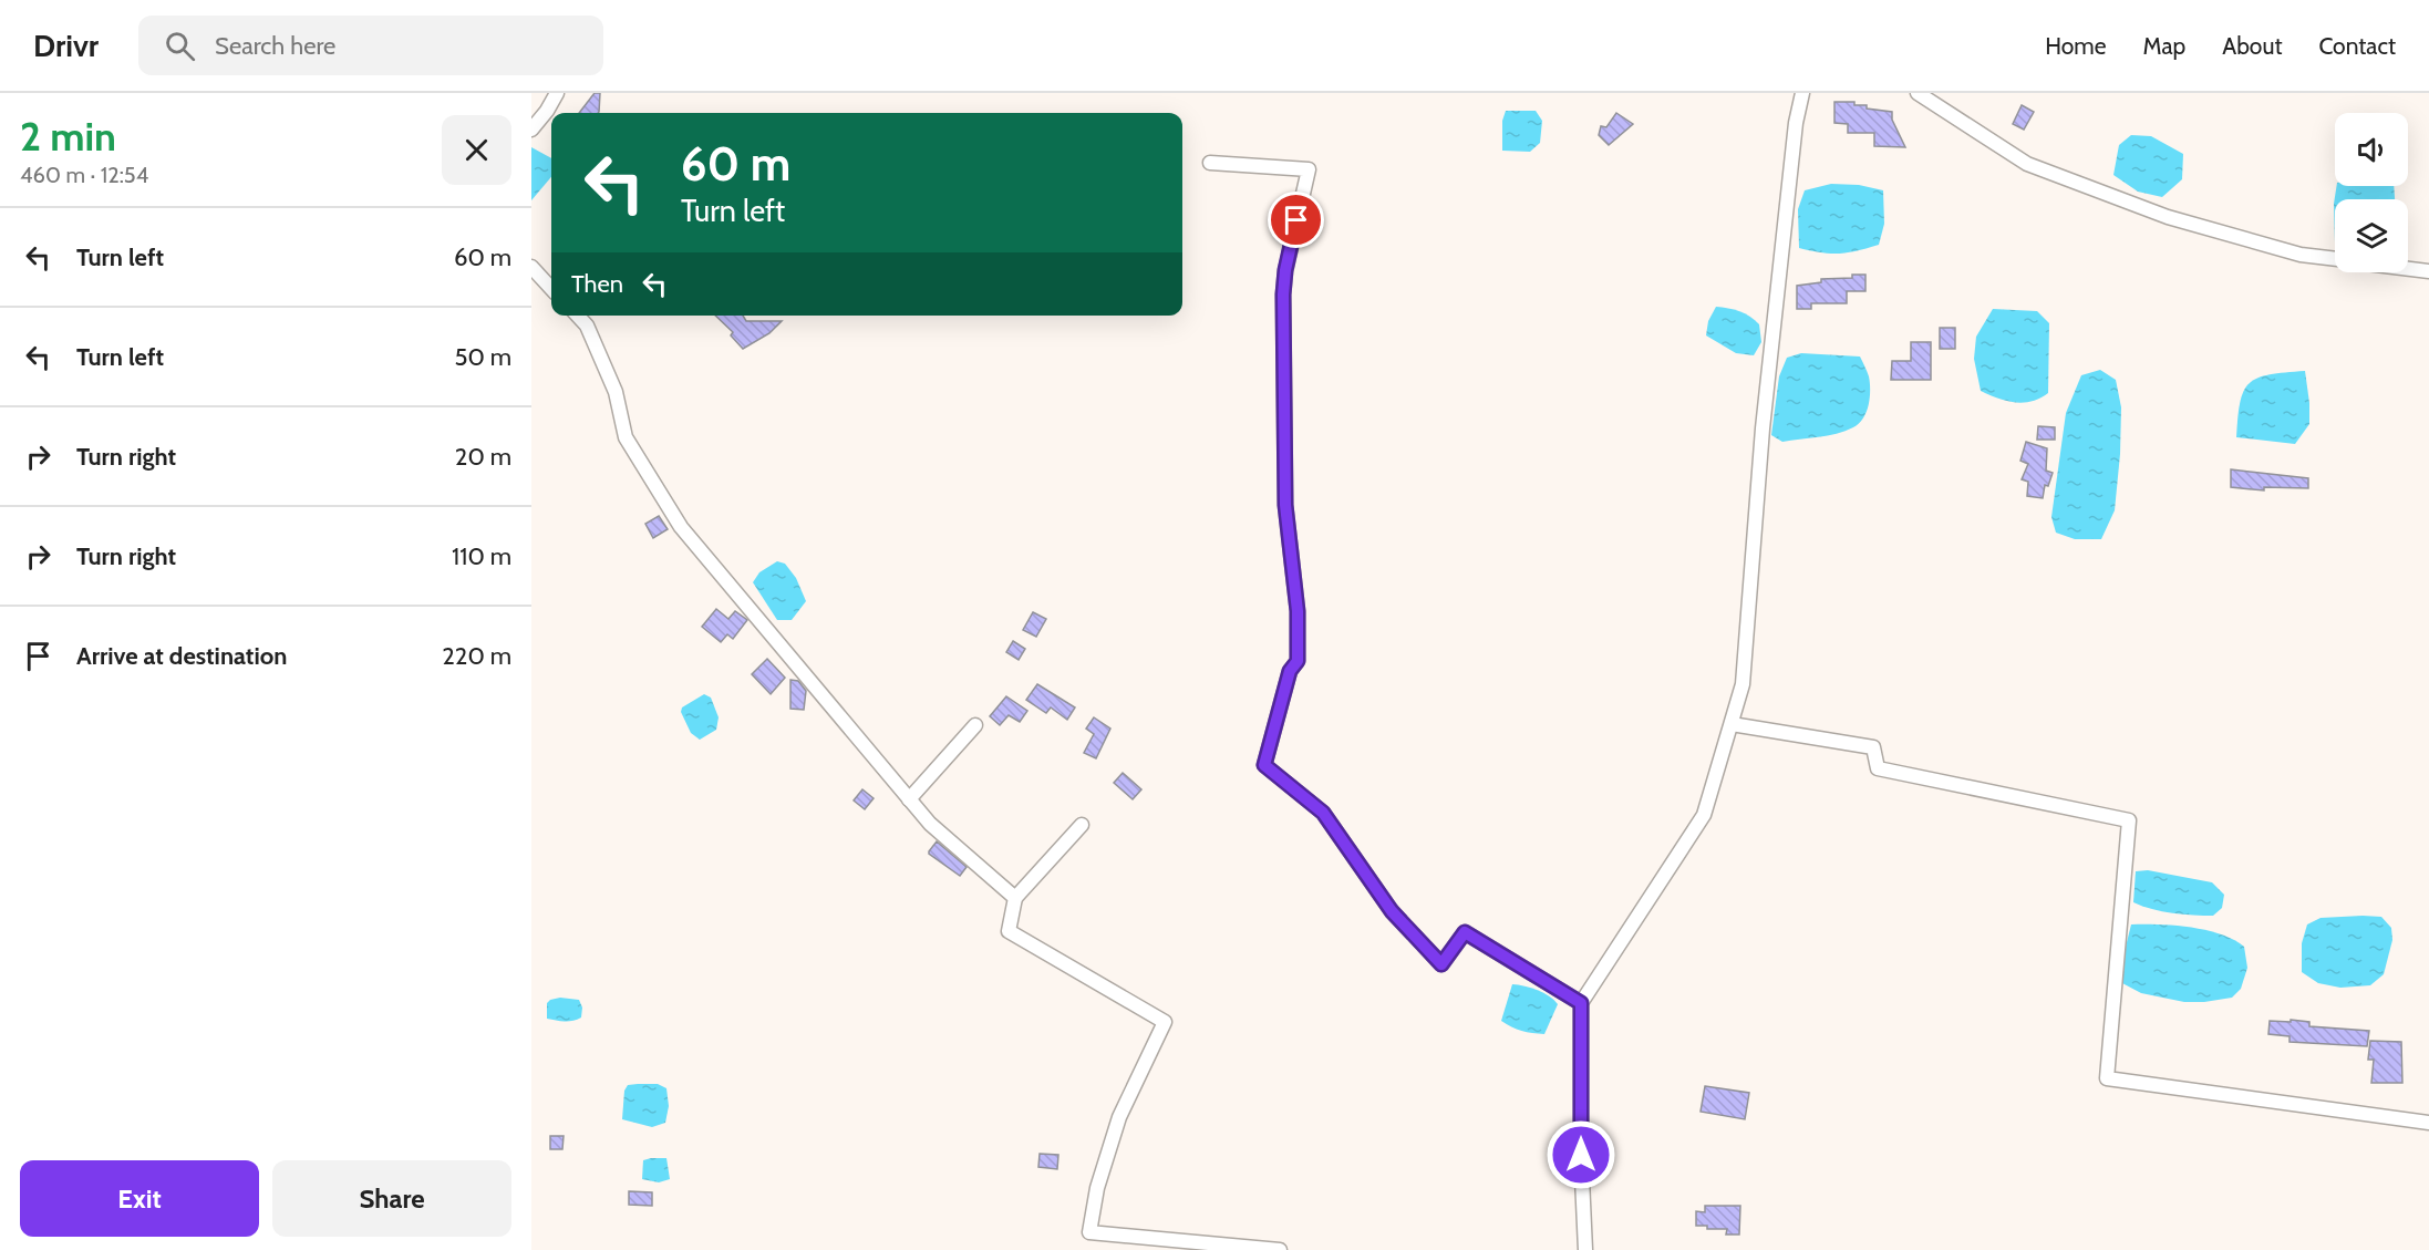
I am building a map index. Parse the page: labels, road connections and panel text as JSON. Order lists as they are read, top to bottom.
{
  "page": {
    "header": "Drivr",
    "search": "Search here",
    "nav": [
      "Home",
      "Map",
      "About",
      "Contact"
    ],
    "heading": ["2 min", "460 m · 12:54"],
    "turn": ["60 m", "Turn left"],
    "list": [
      {
        "name": "Turn left",
        "value": "60 m"
      },
      {
        "name": "Turn left",
        "value": "50 m"
      },
      {
        "name": "Turn right",
        "value": "20 m"
      },
      {
        "name": "Turn right",
        "value": "110 m"
      },
      {
        "name": "Arrive at destination",
        "value": "220 m"
      }
    ],
    "then": "Then",
    "buttons": ["Exit", "Share"]
  }
}
